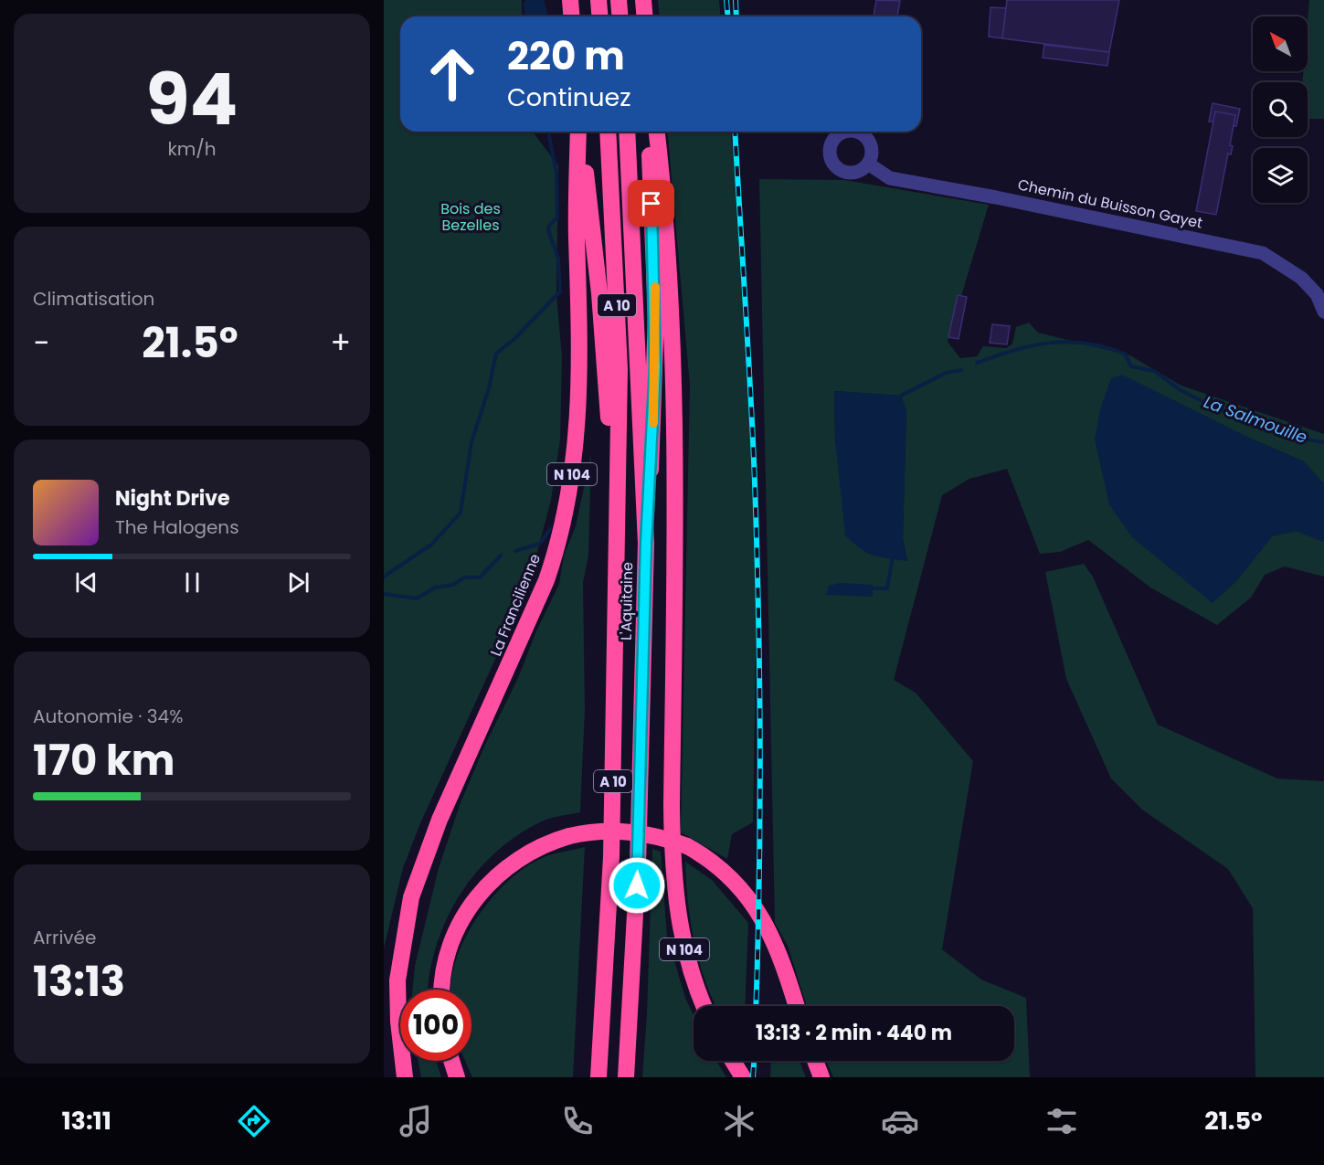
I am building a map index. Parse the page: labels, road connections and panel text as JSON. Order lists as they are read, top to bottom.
{
  "streets": {
    "highway": [
      "A 10",
      "N 104",
      "L'Aquitaine",
      "La Francilienne"
    ],
    "street": ["Chemin du Buisson Gayet"]
  },
  "water": ["La Salmouille"],
  "parks": ["Bois des Bezelles"],
  "north": "top left",
  "page": {
    "tile": [
      ["94", "km/h"],
      "Climatisation",
      ["Autonomie · 34%", "170 km"],
      ["Arrivée", "13:13"]
    ],
    "turn": ["220 m", "Continuez"],
    "heat": ["−", "21.5°", "+"],
    "song": ["Night Drive", "The Halogens"],
    "limit": "100",
    "trip": "13:13 · 2 min · 440 m",
    "tabs": ["13:11", "21.5°"]
  }
}
